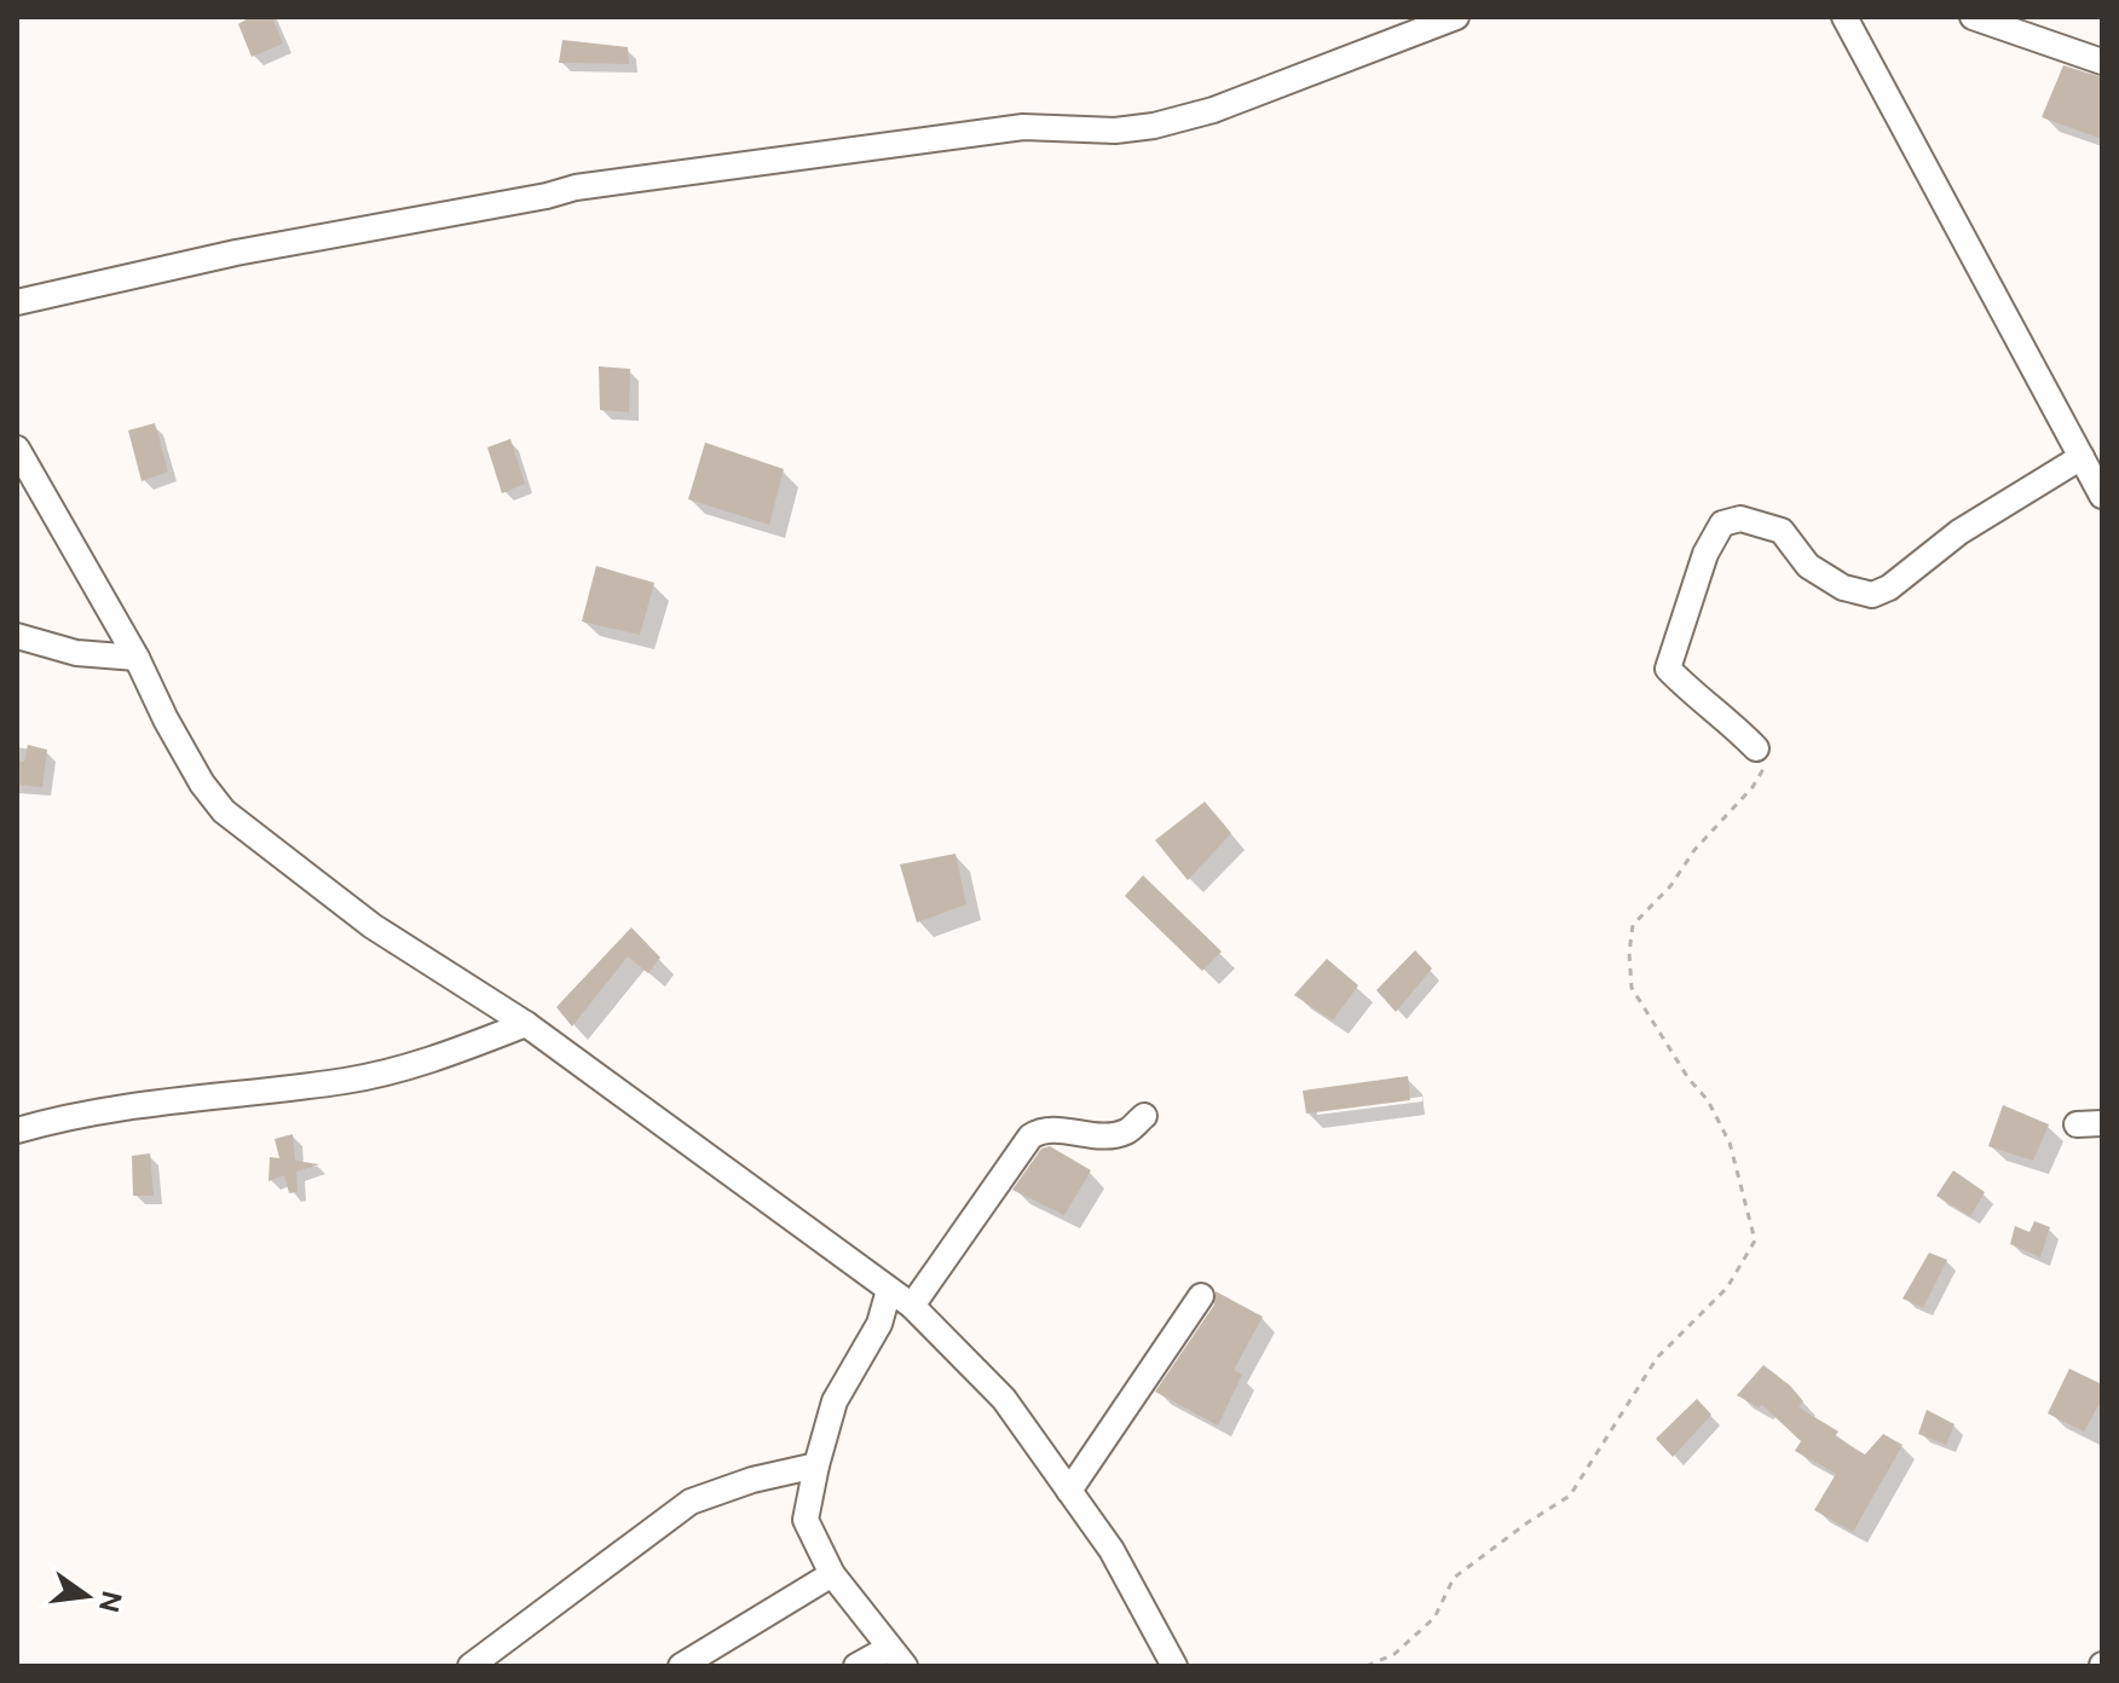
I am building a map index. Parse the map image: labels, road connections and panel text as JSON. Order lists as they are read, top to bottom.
{
  "north": "right"
}
